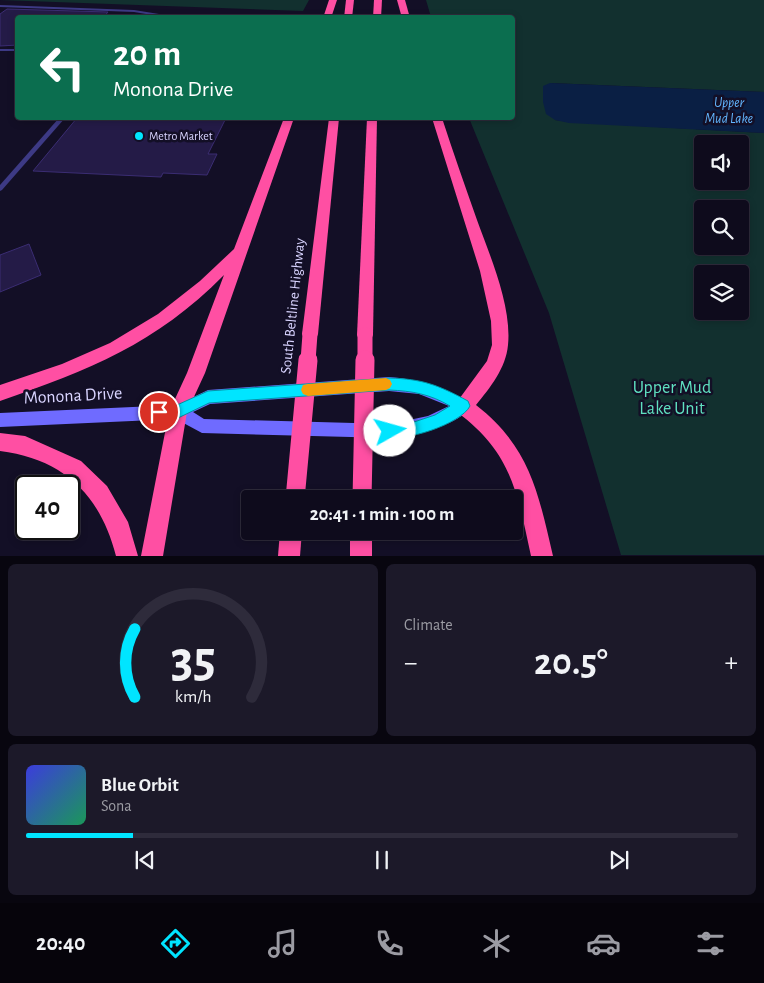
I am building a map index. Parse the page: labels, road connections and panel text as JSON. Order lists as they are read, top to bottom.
{
  "streets": {
    "highway": ["South Beltline Highway"],
    "street": ["Monona Drive"]
  },
  "water": ["Upper Mud Lake"],
  "parks": ["Upper Mud Lake Unit"],
  "places": ["Metro Market"],
  "page": {
    "turn": ["20 m", "Monona Drive"],
    "limit": "40",
    "trip": "20:41 · 1 min · 100 m",
    "tile": "Climate",
    "heat": ["−", "20.5°", "+"],
    "song": ["Blue Orbit", "Sona"],
    "tabs": "20:40",
    "gauge": ["35", "km/h"]
  }
}
